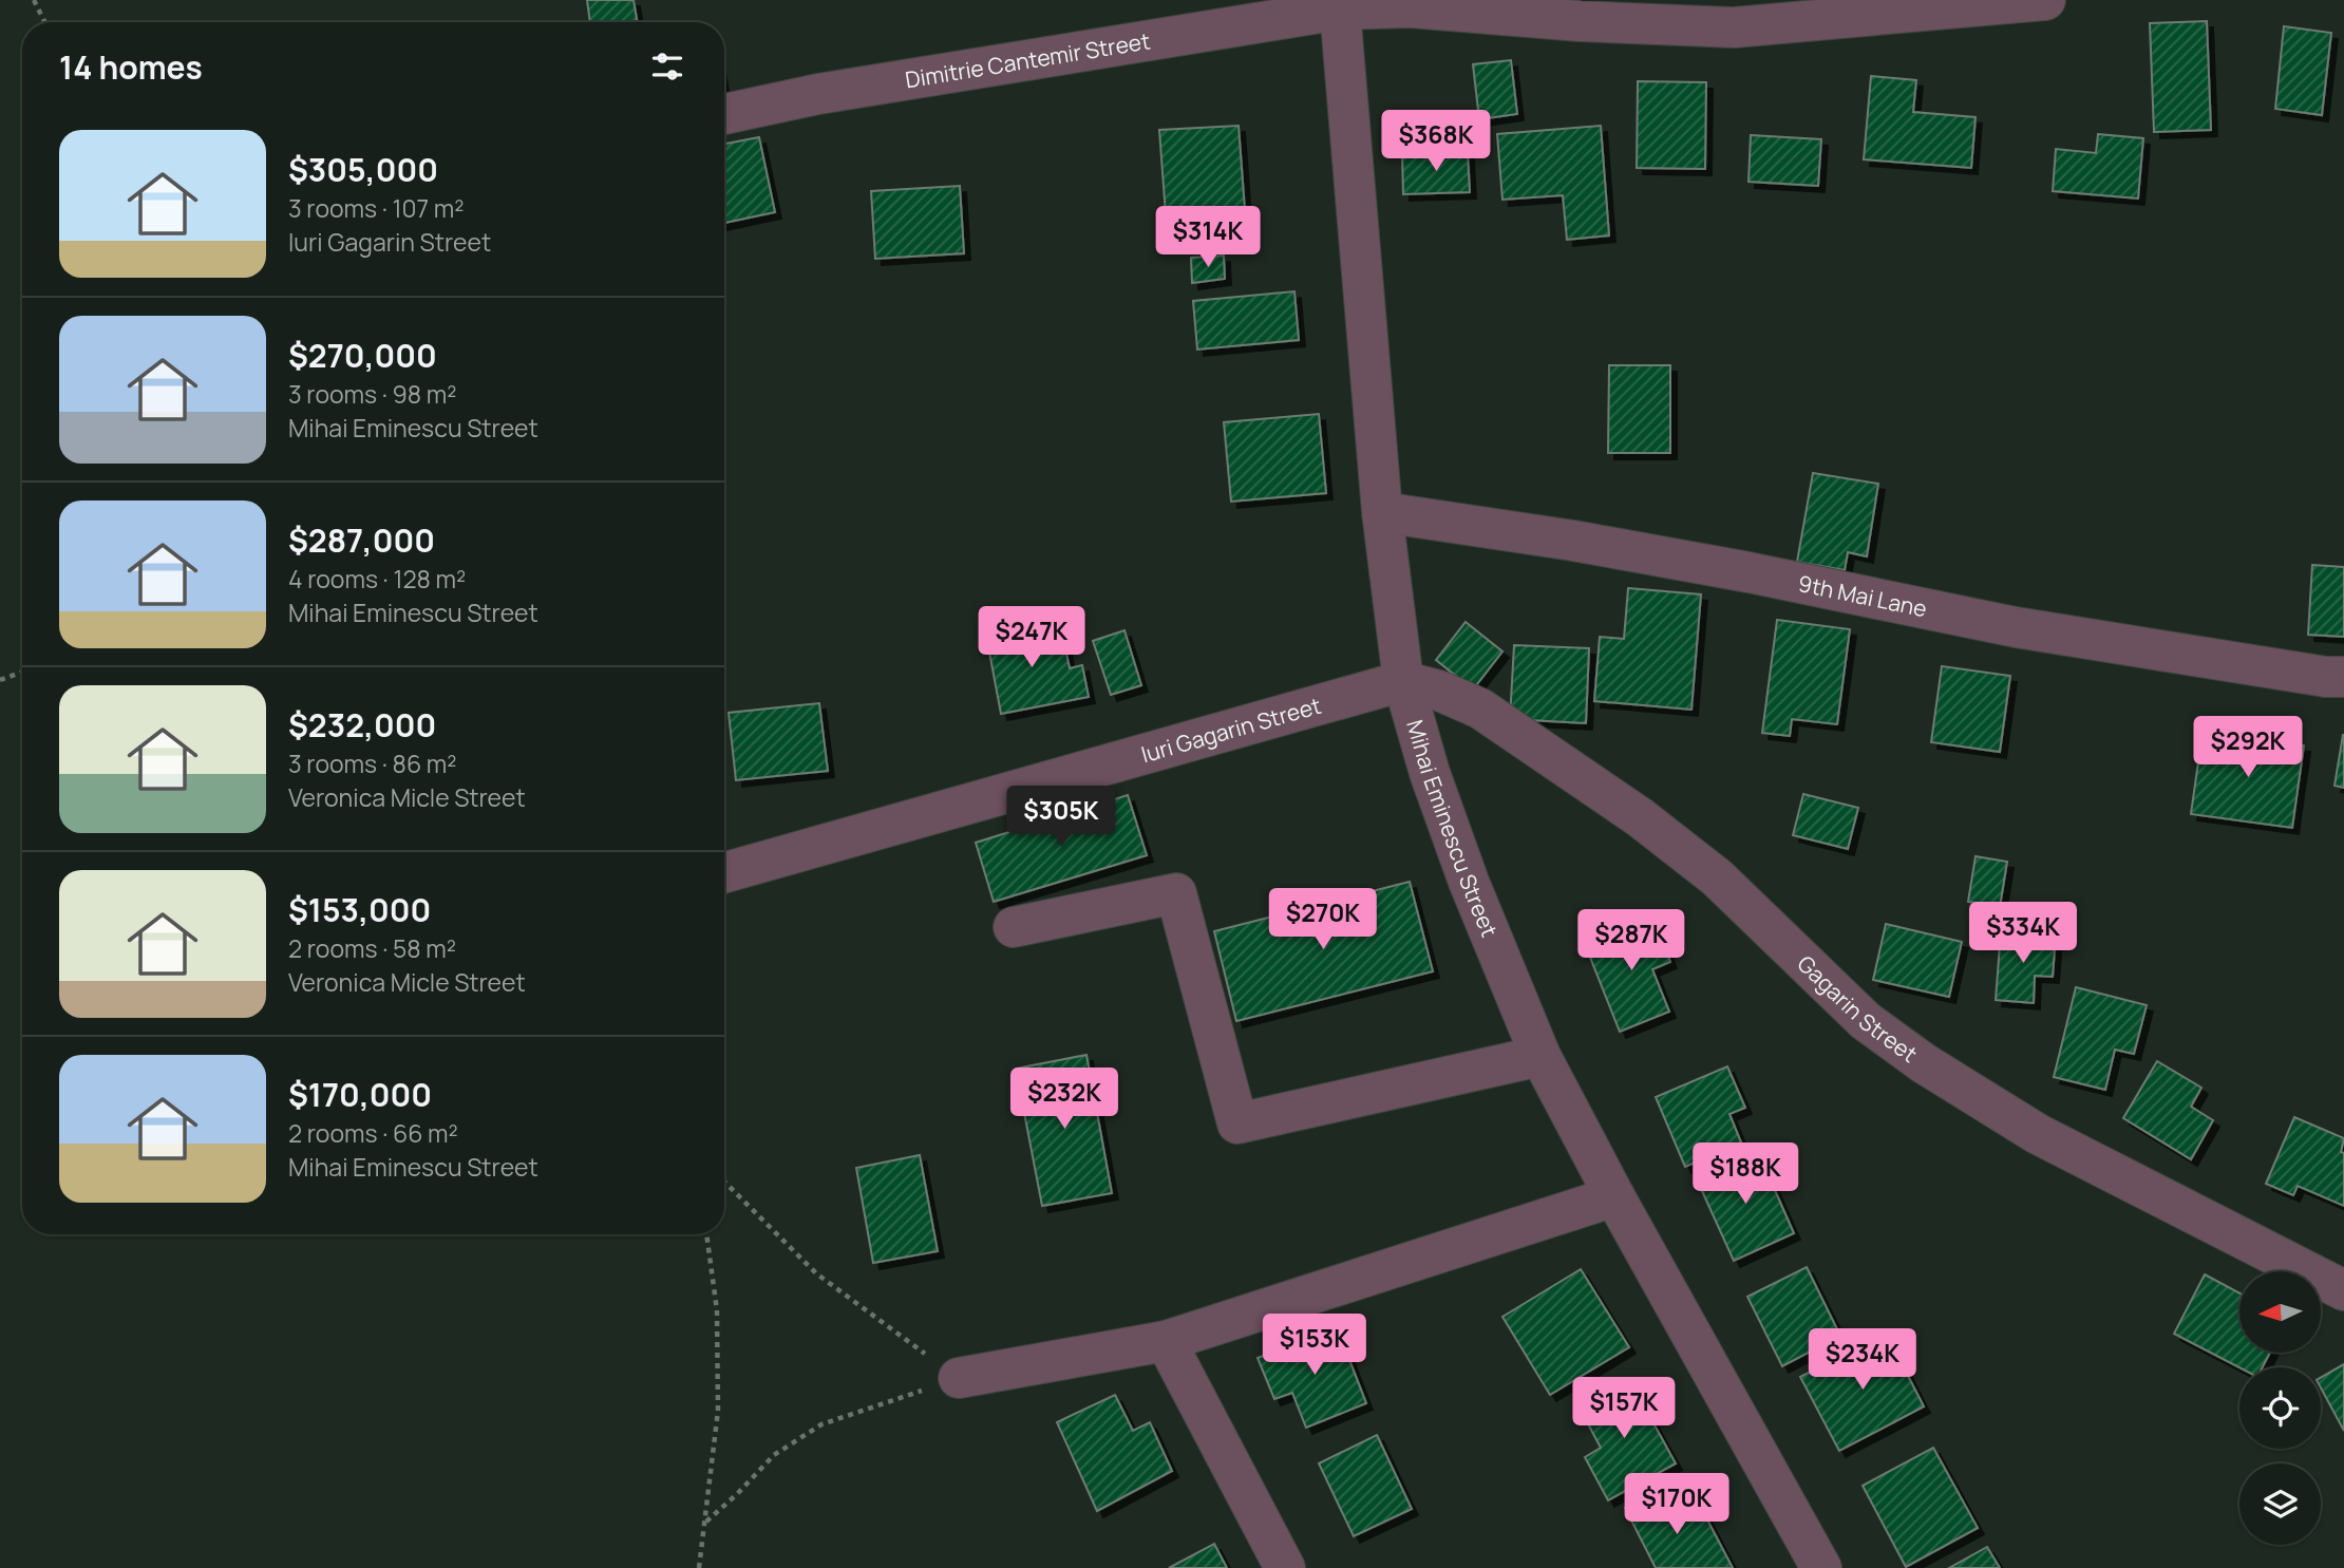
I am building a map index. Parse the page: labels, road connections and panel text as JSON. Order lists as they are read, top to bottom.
{
  "streets": {
    "street": [
      "Dimitrie Cantemir Street",
      "9th Mai Lane",
      "Iuri Gagarin Street",
      "Mihai Eminescu Street",
      "Gagarin Street"
    ]
  },
  "crossings": [
    ["Dimitrie Cantemir Street", "Mihai Eminescu Street"],
    ["9th Mai Lane", "Mihai Eminescu Street"],
    ["Iuri Gagarin Street", "Mihai Eminescu Street"],
    ["Iuri Gagarin Street", "Gagarin Street"],
    ["Mihai Eminescu Street", "Gagarin Street"]
  ],
  "north": "left",
  "page": {
    "heading": "14 homes",
    "price": [
      "$368K",
      "$314K",
      "$247K",
      "$292K",
      "$305K",
      "$270K",
      "$334K",
      "$287K",
      "$232K",
      "$188K",
      "$153K",
      "$234K",
      "$157K",
      "$170K"
    ],
    "list": [
      {
        "name": "$305,000",
        "note": "3 rooms · 107 m² · Iuri Gagarin Street"
      },
      {
        "name": "$270,000",
        "note": "3 rooms · 98 m² · Mihai Eminescu Street"
      },
      {
        "name": "$287,000",
        "note": "4 rooms · 128 m² · Mihai Eminescu Street"
      },
      {
        "name": "$232,000",
        "note": "3 rooms · 86 m² · Veronica Micle Street"
      },
      {
        "name": "$153,000",
        "note": "2 rooms · 58 m² · Veronica Micle Street"
      },
      {
        "name": "$170,000",
        "note": "2 rooms · 66 m² · Mihai Eminescu Street"
      }
    ]
  }
}
